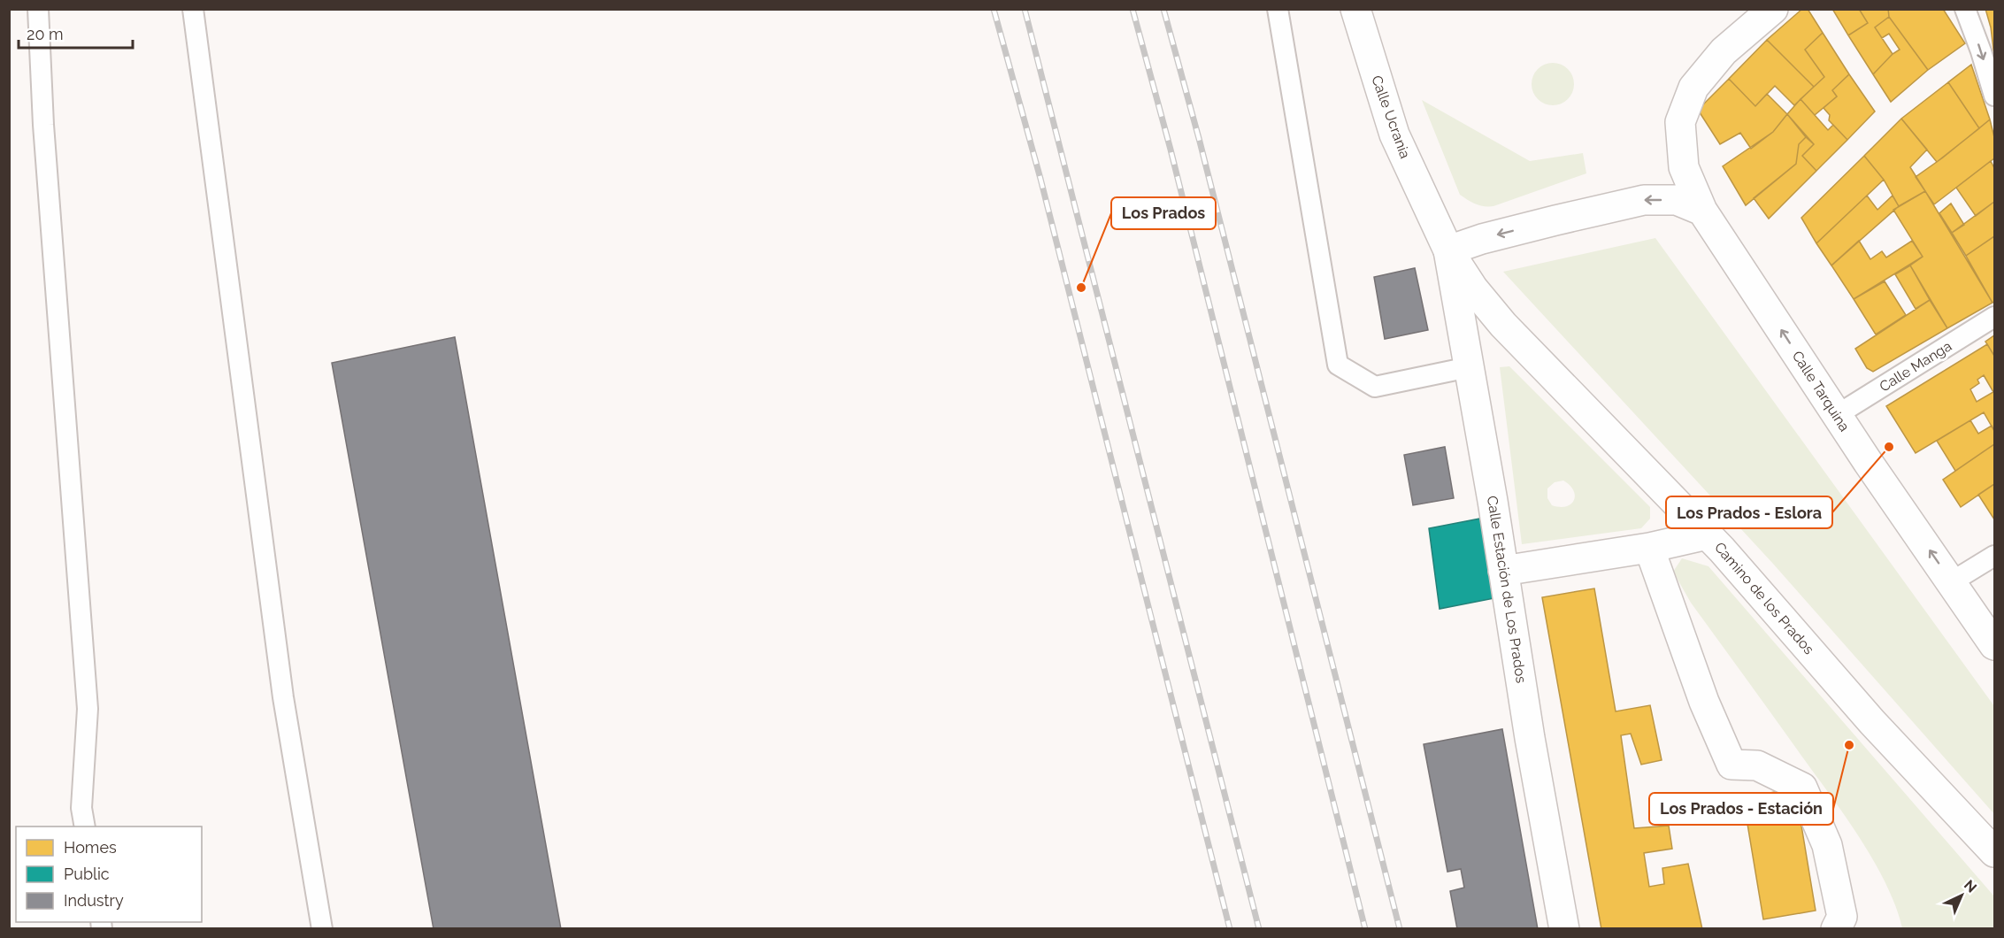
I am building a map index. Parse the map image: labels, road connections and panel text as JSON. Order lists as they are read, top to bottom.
{
  "streets": {
    "street": [
      "Calle Ucrania",
      "Calle Tarquina",
      "Calle Estación de Los Prados",
      "Camino de los Prados"
    ],
    "lane": ["Calle Manga"]
  },
  "crossings": [
    ["Calle Ucrania", "Calle Estación de Los Prados"],
    ["Calle Ucrania", "Camino de los Prados"],
    ["Calle Manga", "Calle Tarquina"],
    ["Calle Estación de Los Prados", "Camino de los Prados"]
  ],
  "one_way": ["Calle Tarquina"],
  "places": ["Los Prados", "Los Prados - Eslora", "Los Prados - Estación"],
  "legend": ["Homes", "Public", "Industry"],
  "scale_bar": "20 m",
  "north": "top right"
}
